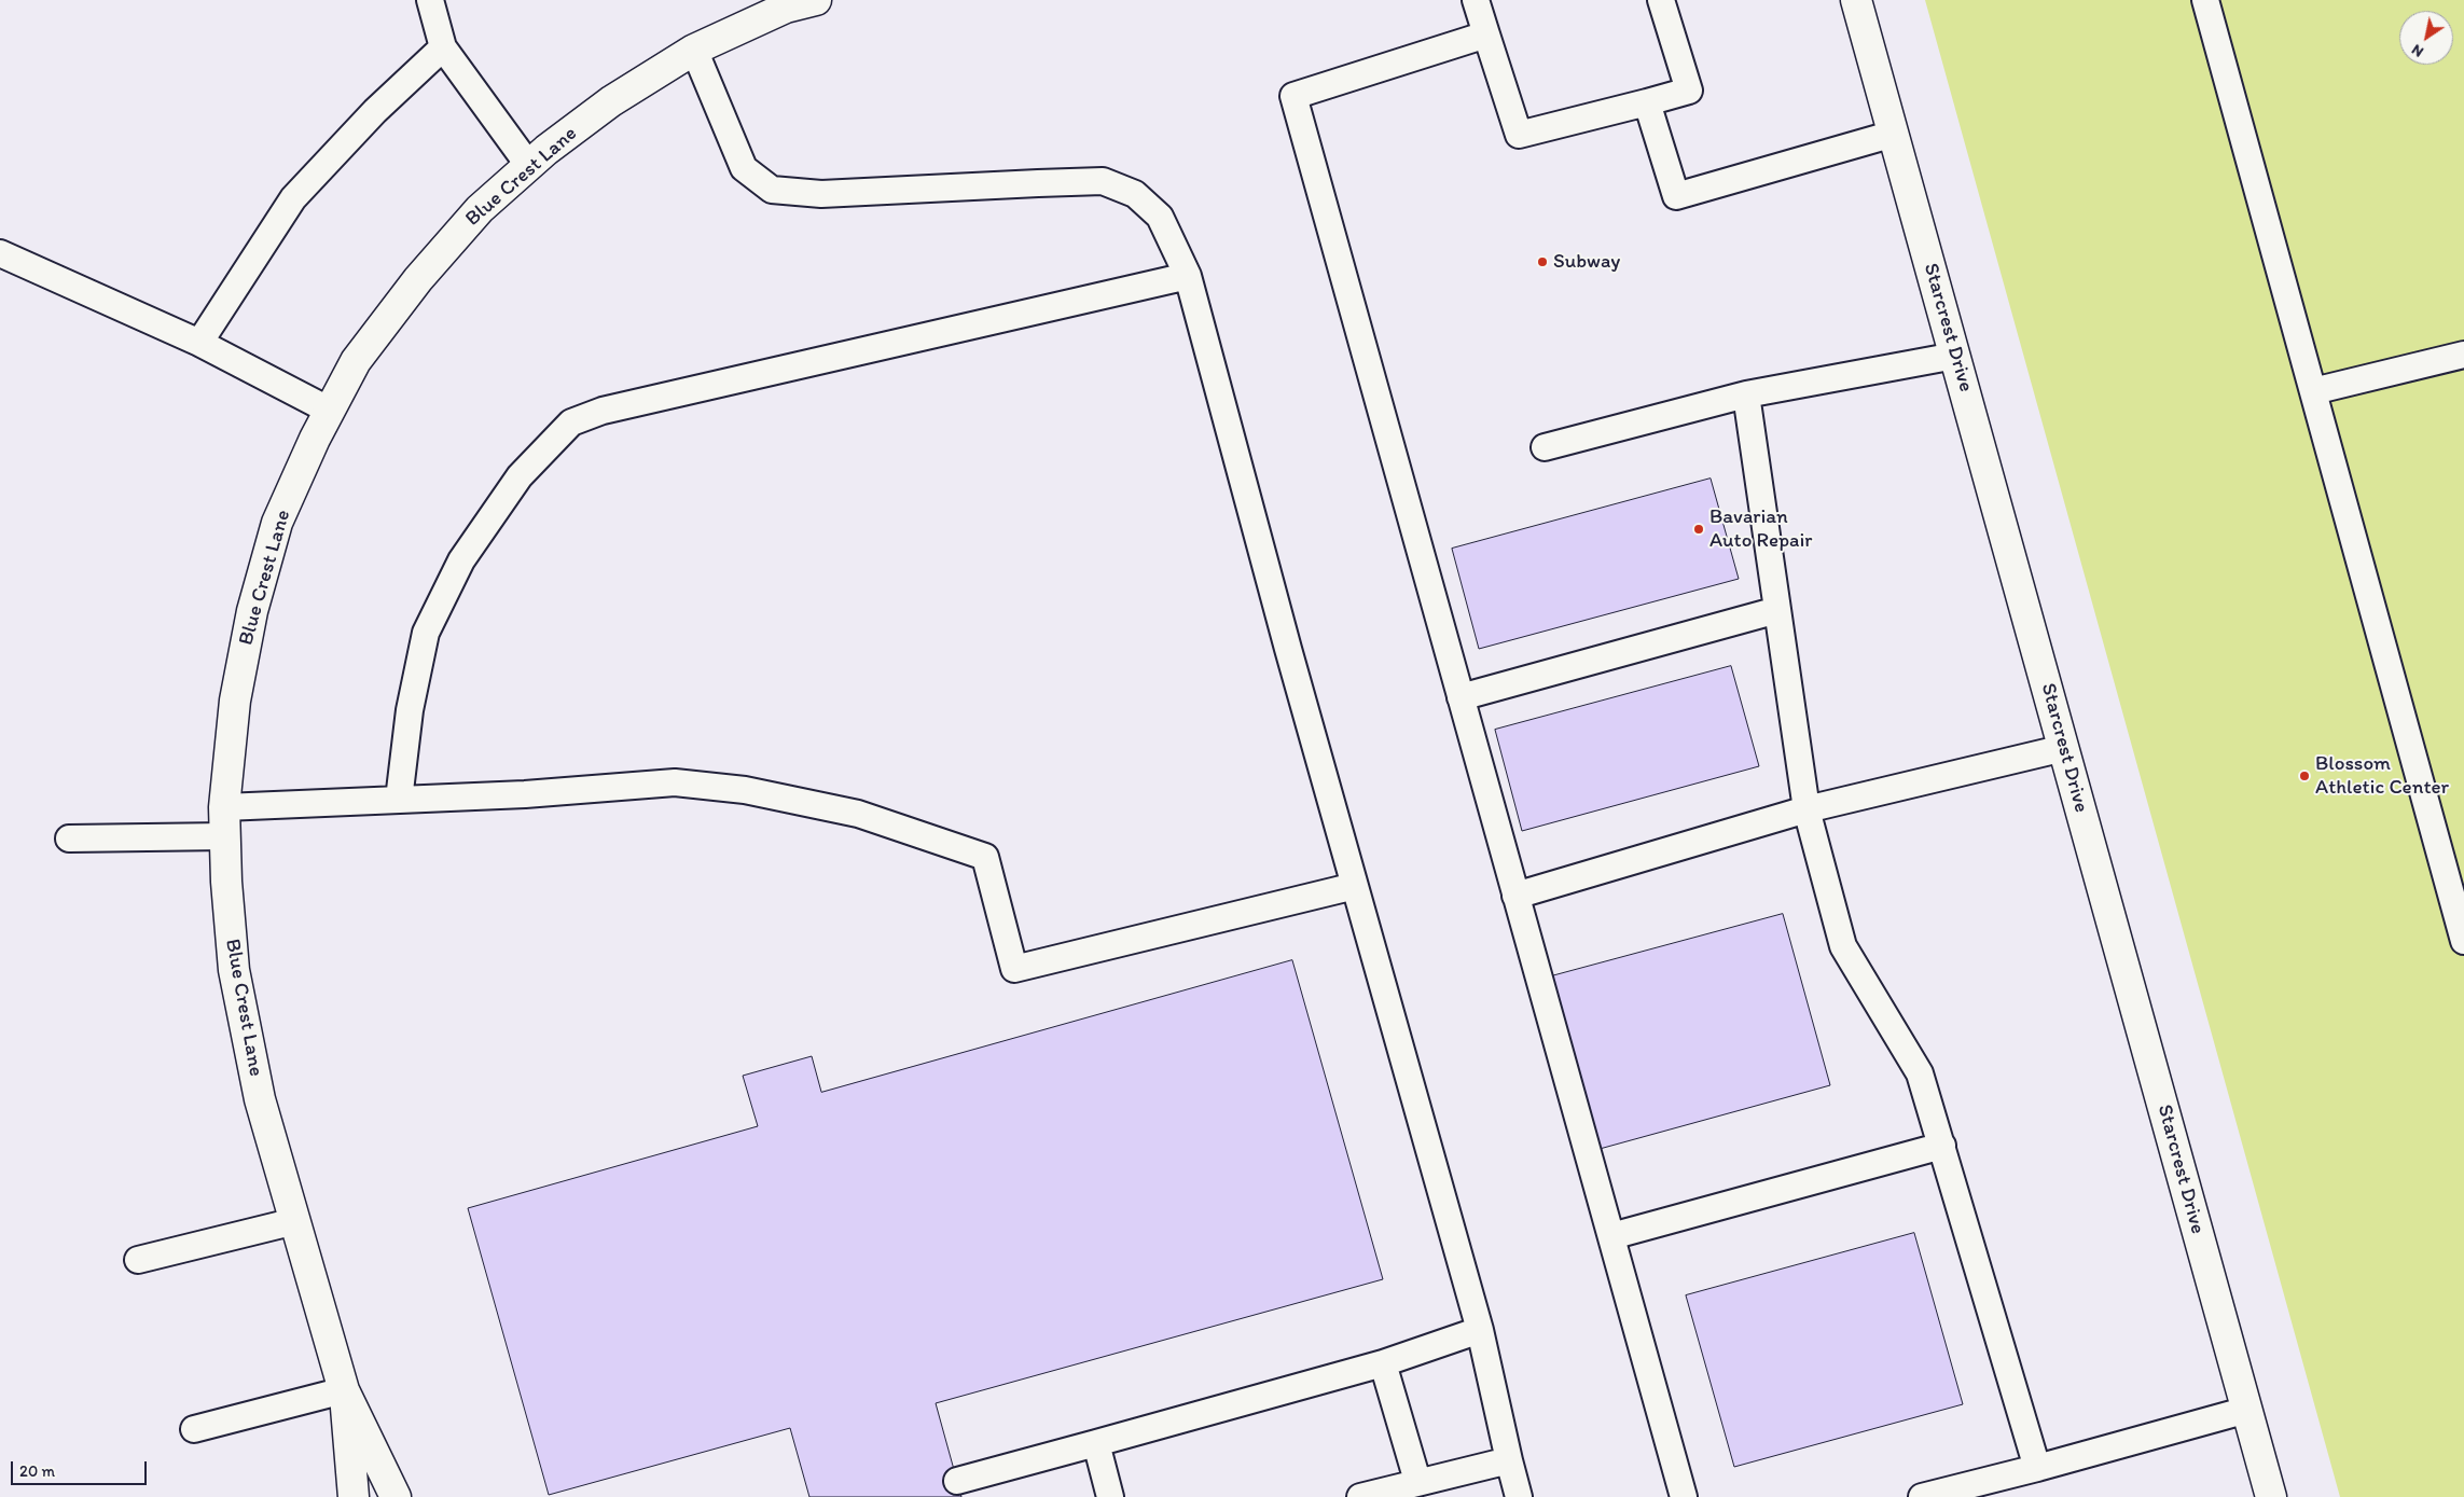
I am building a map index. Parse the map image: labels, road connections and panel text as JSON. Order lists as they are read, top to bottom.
{
  "streets": {
    "street": ["Blue Crest Lane", "Starcrest Drive"]
  },
  "places": ["Subway", "Bavarian Auto Repair", "Blossom Athletic Center"],
  "scale_bar": "20 m",
  "north": "bottom left"
}
